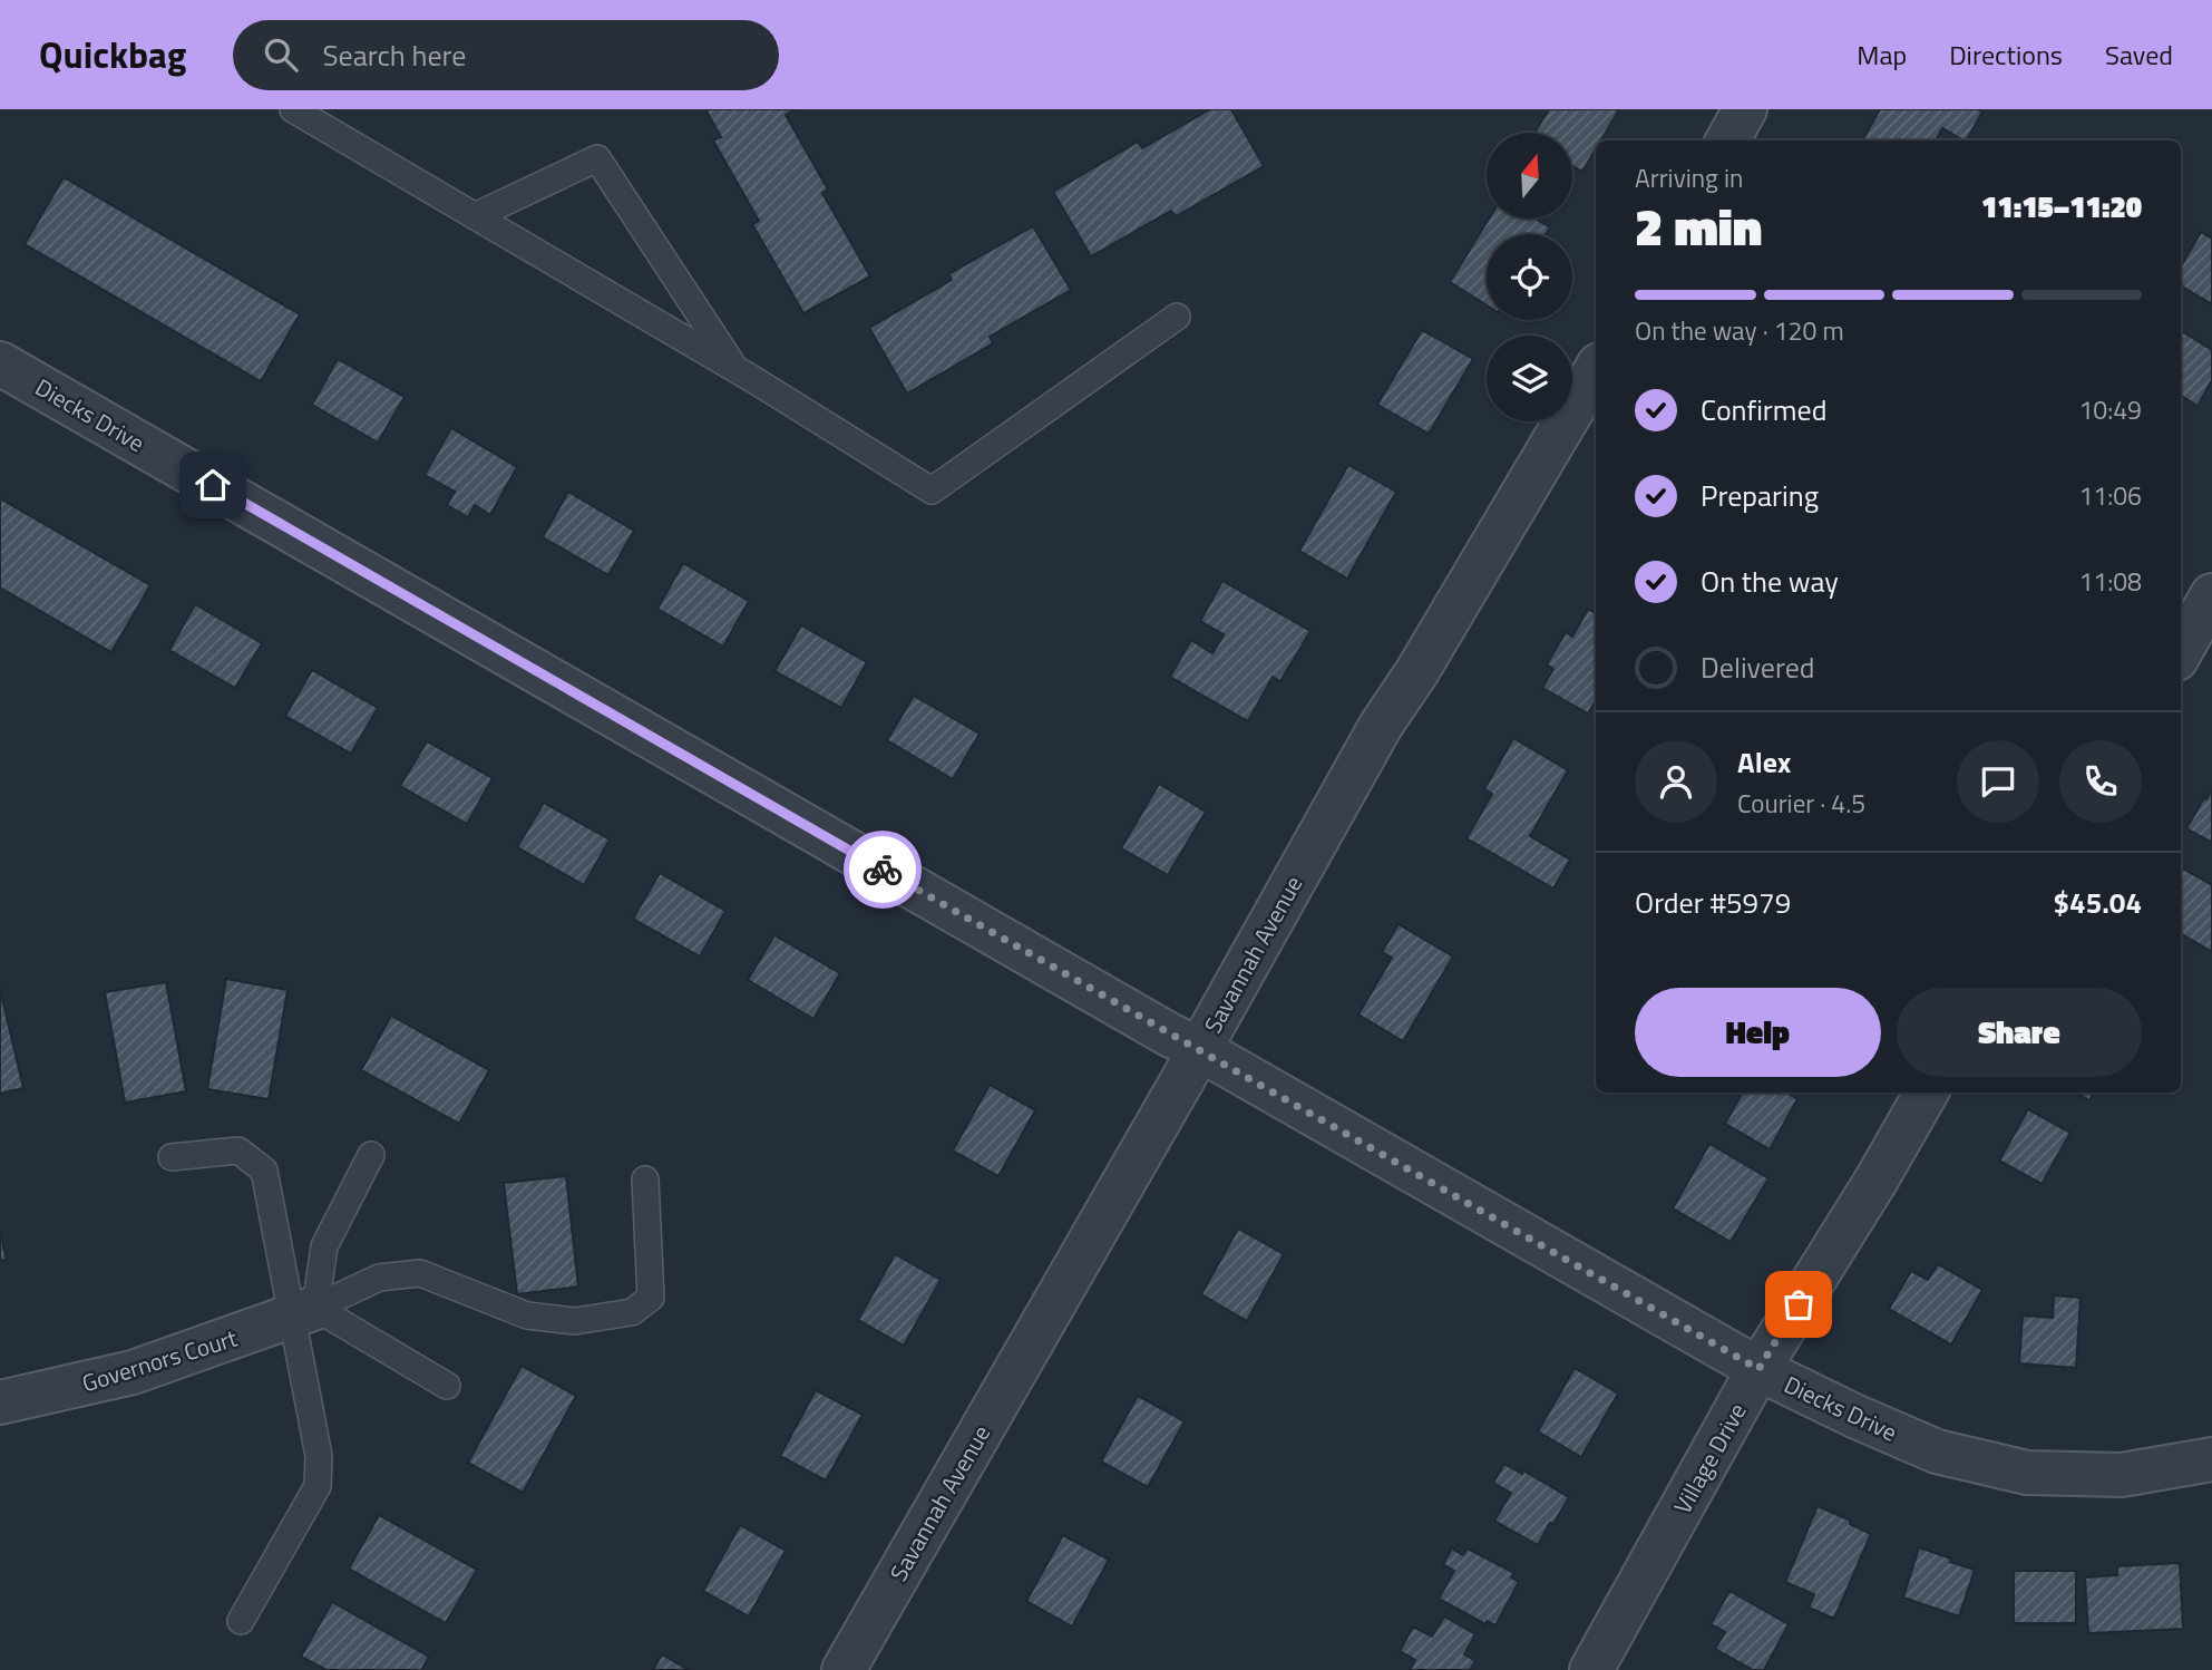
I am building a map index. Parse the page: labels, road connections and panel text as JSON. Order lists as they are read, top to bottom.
{
  "streets": {
    "street": [
      "Diecks Drive",
      "Savannah Avenue",
      "Governors Court",
      "Village Drive"
    ]
  },
  "crossings": [
    ["Diecks Drive", "Savannah Avenue"],
    ["Diecks Drive", "Village Drive"]
  ],
  "north": "top",
  "page": {
    "header": "Quickbag",
    "search": "Search here",
    "nav": ["Map", "Directions", "Saved"],
    "heading": ["2 min", "Arriving in", "11:15–11:20"],
    "panel": [
      "Alex",
      "Courier · 4.5",
      "Order #5979",
      "$45.04"
    ],
    "bar": "On the way · 120 m",
    "list": [
      ["Confirmed", "10:49"],
      ["Preparing", "11:06"],
      ["On the way", "11:08"],
      "Delivered"
    ],
    "buttons": ["Help", "Share"]
  }
}
